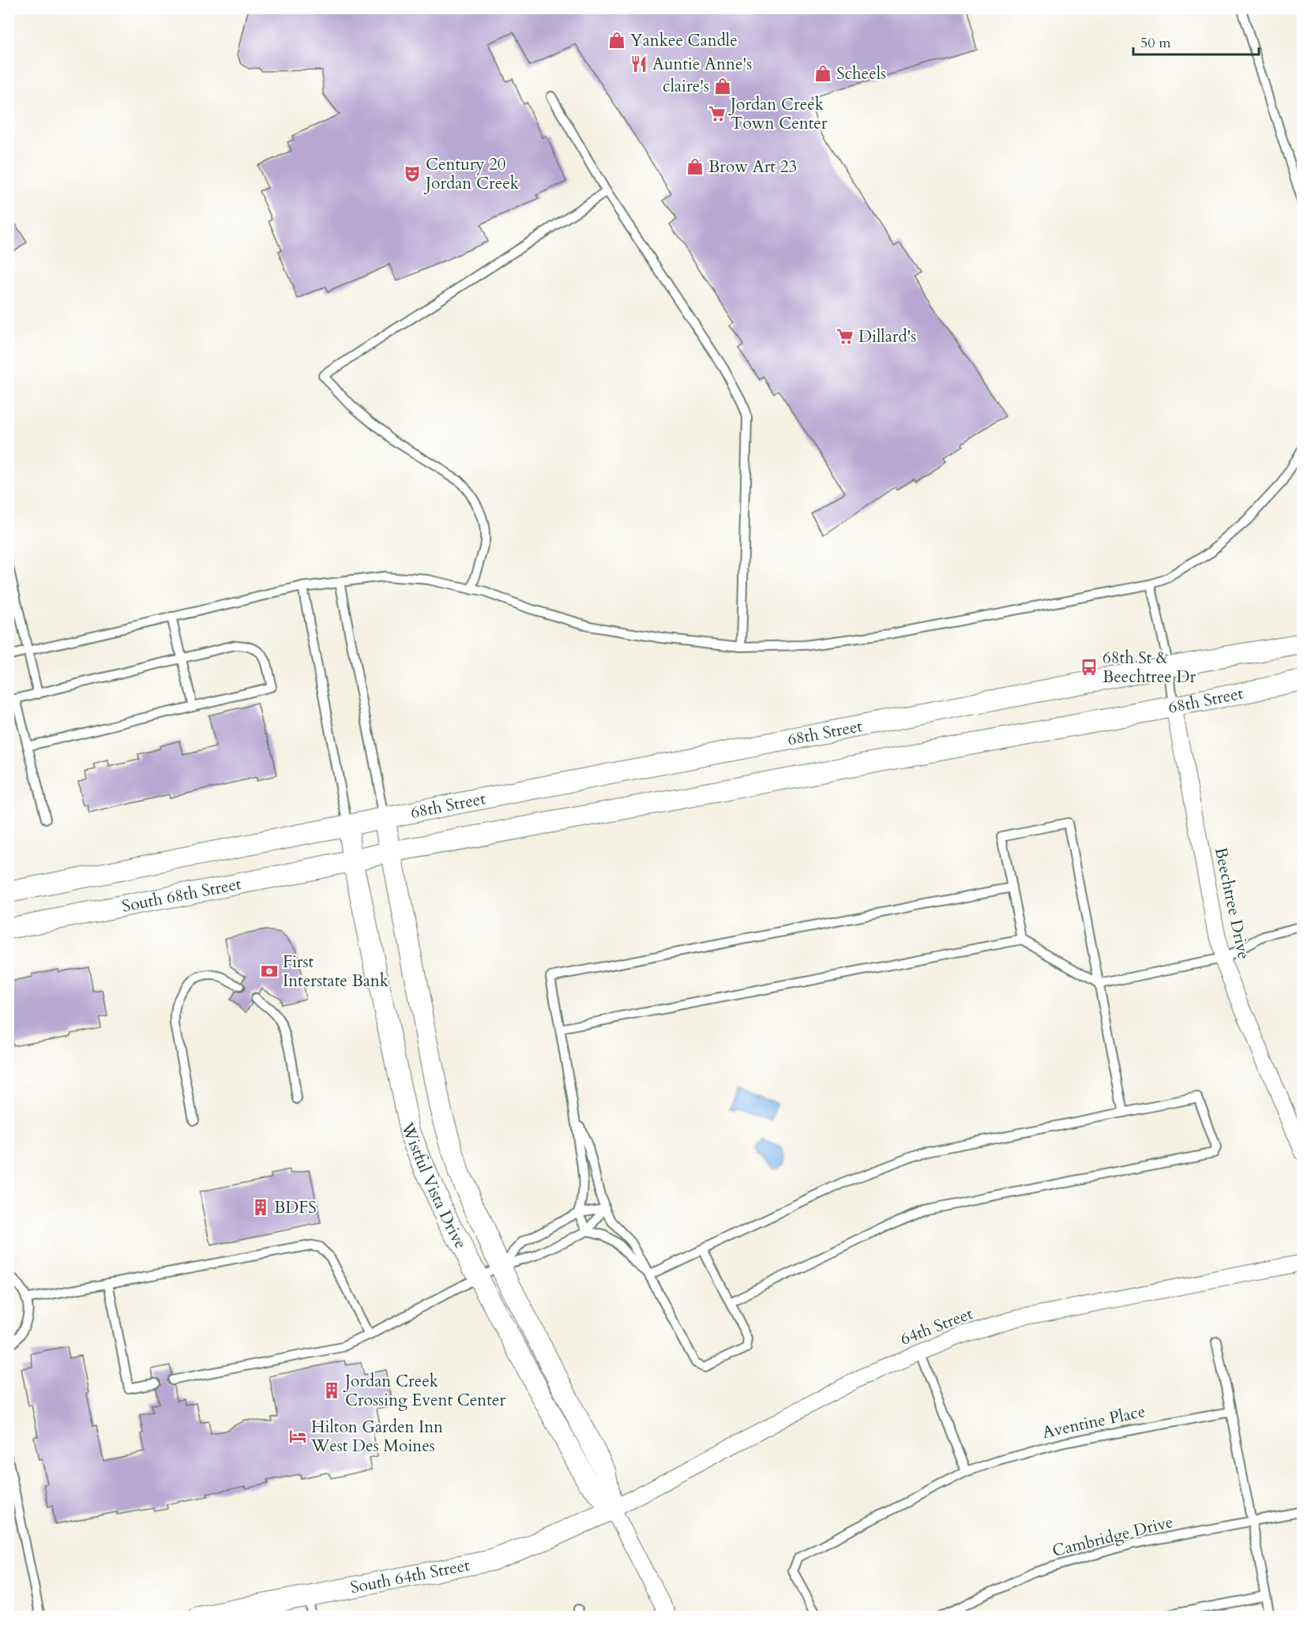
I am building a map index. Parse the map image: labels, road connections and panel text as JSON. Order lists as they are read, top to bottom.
{
  "streets": {
    "street": [
      "68th Street",
      "South 68th Street",
      "Beechtree Drive",
      "Wistful Vista Drive",
      "64th Street",
      "South 64th Street"
    ],
    "lane": ["Aventine Place", "Cambridge Drive"]
  },
  "crossings": [
    ["68th Street", "South 68th Street"],
    ["68th Street", "Beechtree Drive"],
    ["68th Street", "Wistful Vista Drive"],
    ["South 68th Street", "Wistful Vista Drive"],
    ["Wistful Vista Drive", "64th Street"],
    ["Wistful Vista Drive", "South 64th Street"],
    ["64th Street", "South 64th Street"]
  ],
  "places": {
    "shop": [
      "Yankee Candle",
      "Scheels",
      "claire's",
      "Brow Art 23"
    ],
    "restaurant": ["Auntie Anne's"],
    "supermarket": ["Jordan Creek Town Center", "Dillard's"],
    "theatre": ["Century 20 Jordan Creek"],
    "bus stop": ["68th St & Beechtree Dr"],
    "bank": ["First Interstate Bank"],
    "building": ["BDFS", "Jordan Creek Crossing Event Center"],
    "hotel": ["Hilton Garden Inn West Des Moines"]
  },
  "scale_bar": "50 m"
}
